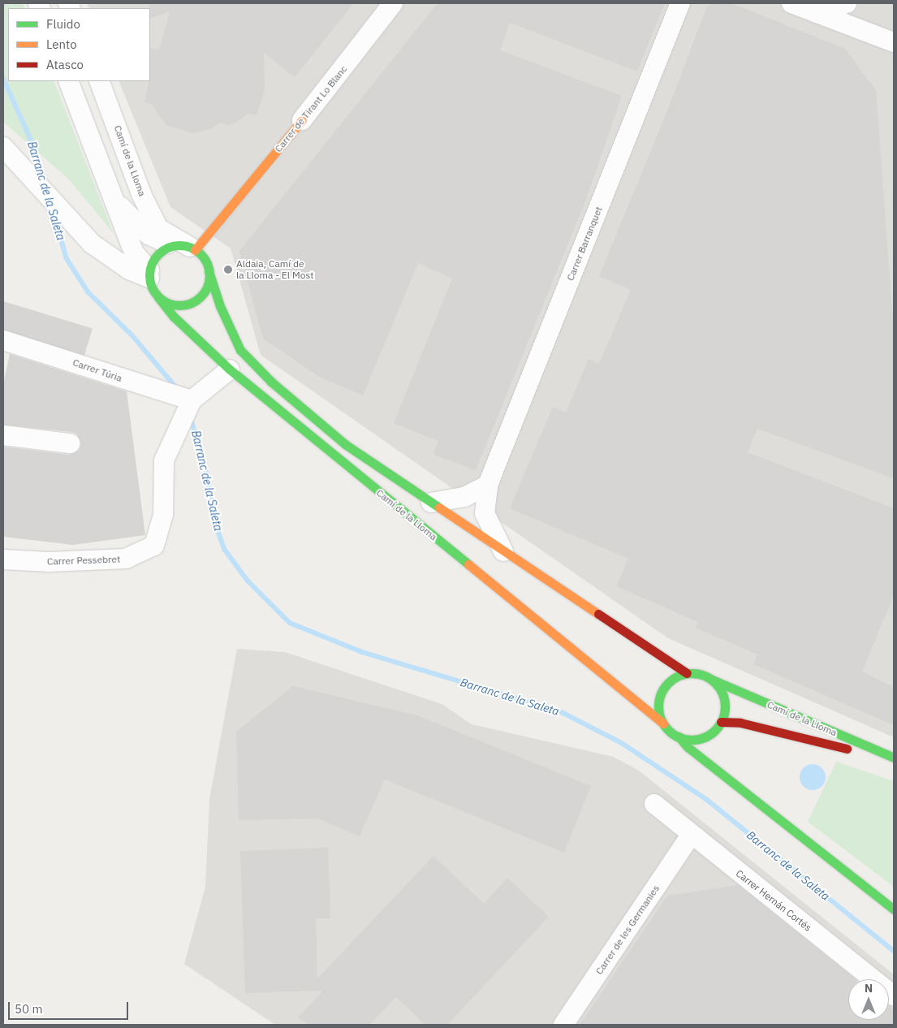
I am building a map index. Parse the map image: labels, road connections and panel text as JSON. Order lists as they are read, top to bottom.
{
  "streets": {
    "street": [
      "Carrer de Tirant Lo Blanc",
      "Camí de la Lloma",
      "Carrer Barranquet",
      "Carrer Túria",
      "Carrer Pessebret",
      "Carrer Hernán Cortés",
      "Carrer de les Germanies"
    ]
  },
  "crossings": [
    ["Carrer de Tirant Lo Blanc", "Camí de la Lloma"],
    ["Camí de la Lloma", "Carrer Barranquet"],
    ["Camí de la Lloma", "Carrer Pessebret"],
    ["Carrer Túria", "Carrer Pessebret"],
    ["Carrer Hernán Cortés", "Carrer de les Germanies"]
  ],
  "water": ["Barranc de la Saleta"],
  "places": ["Aldaia, Camí de la Lloma - El Most"],
  "legend": ["Fluido", "Lento", "Atasco"],
  "scale_bar": "50 m",
  "north": "top"
}
